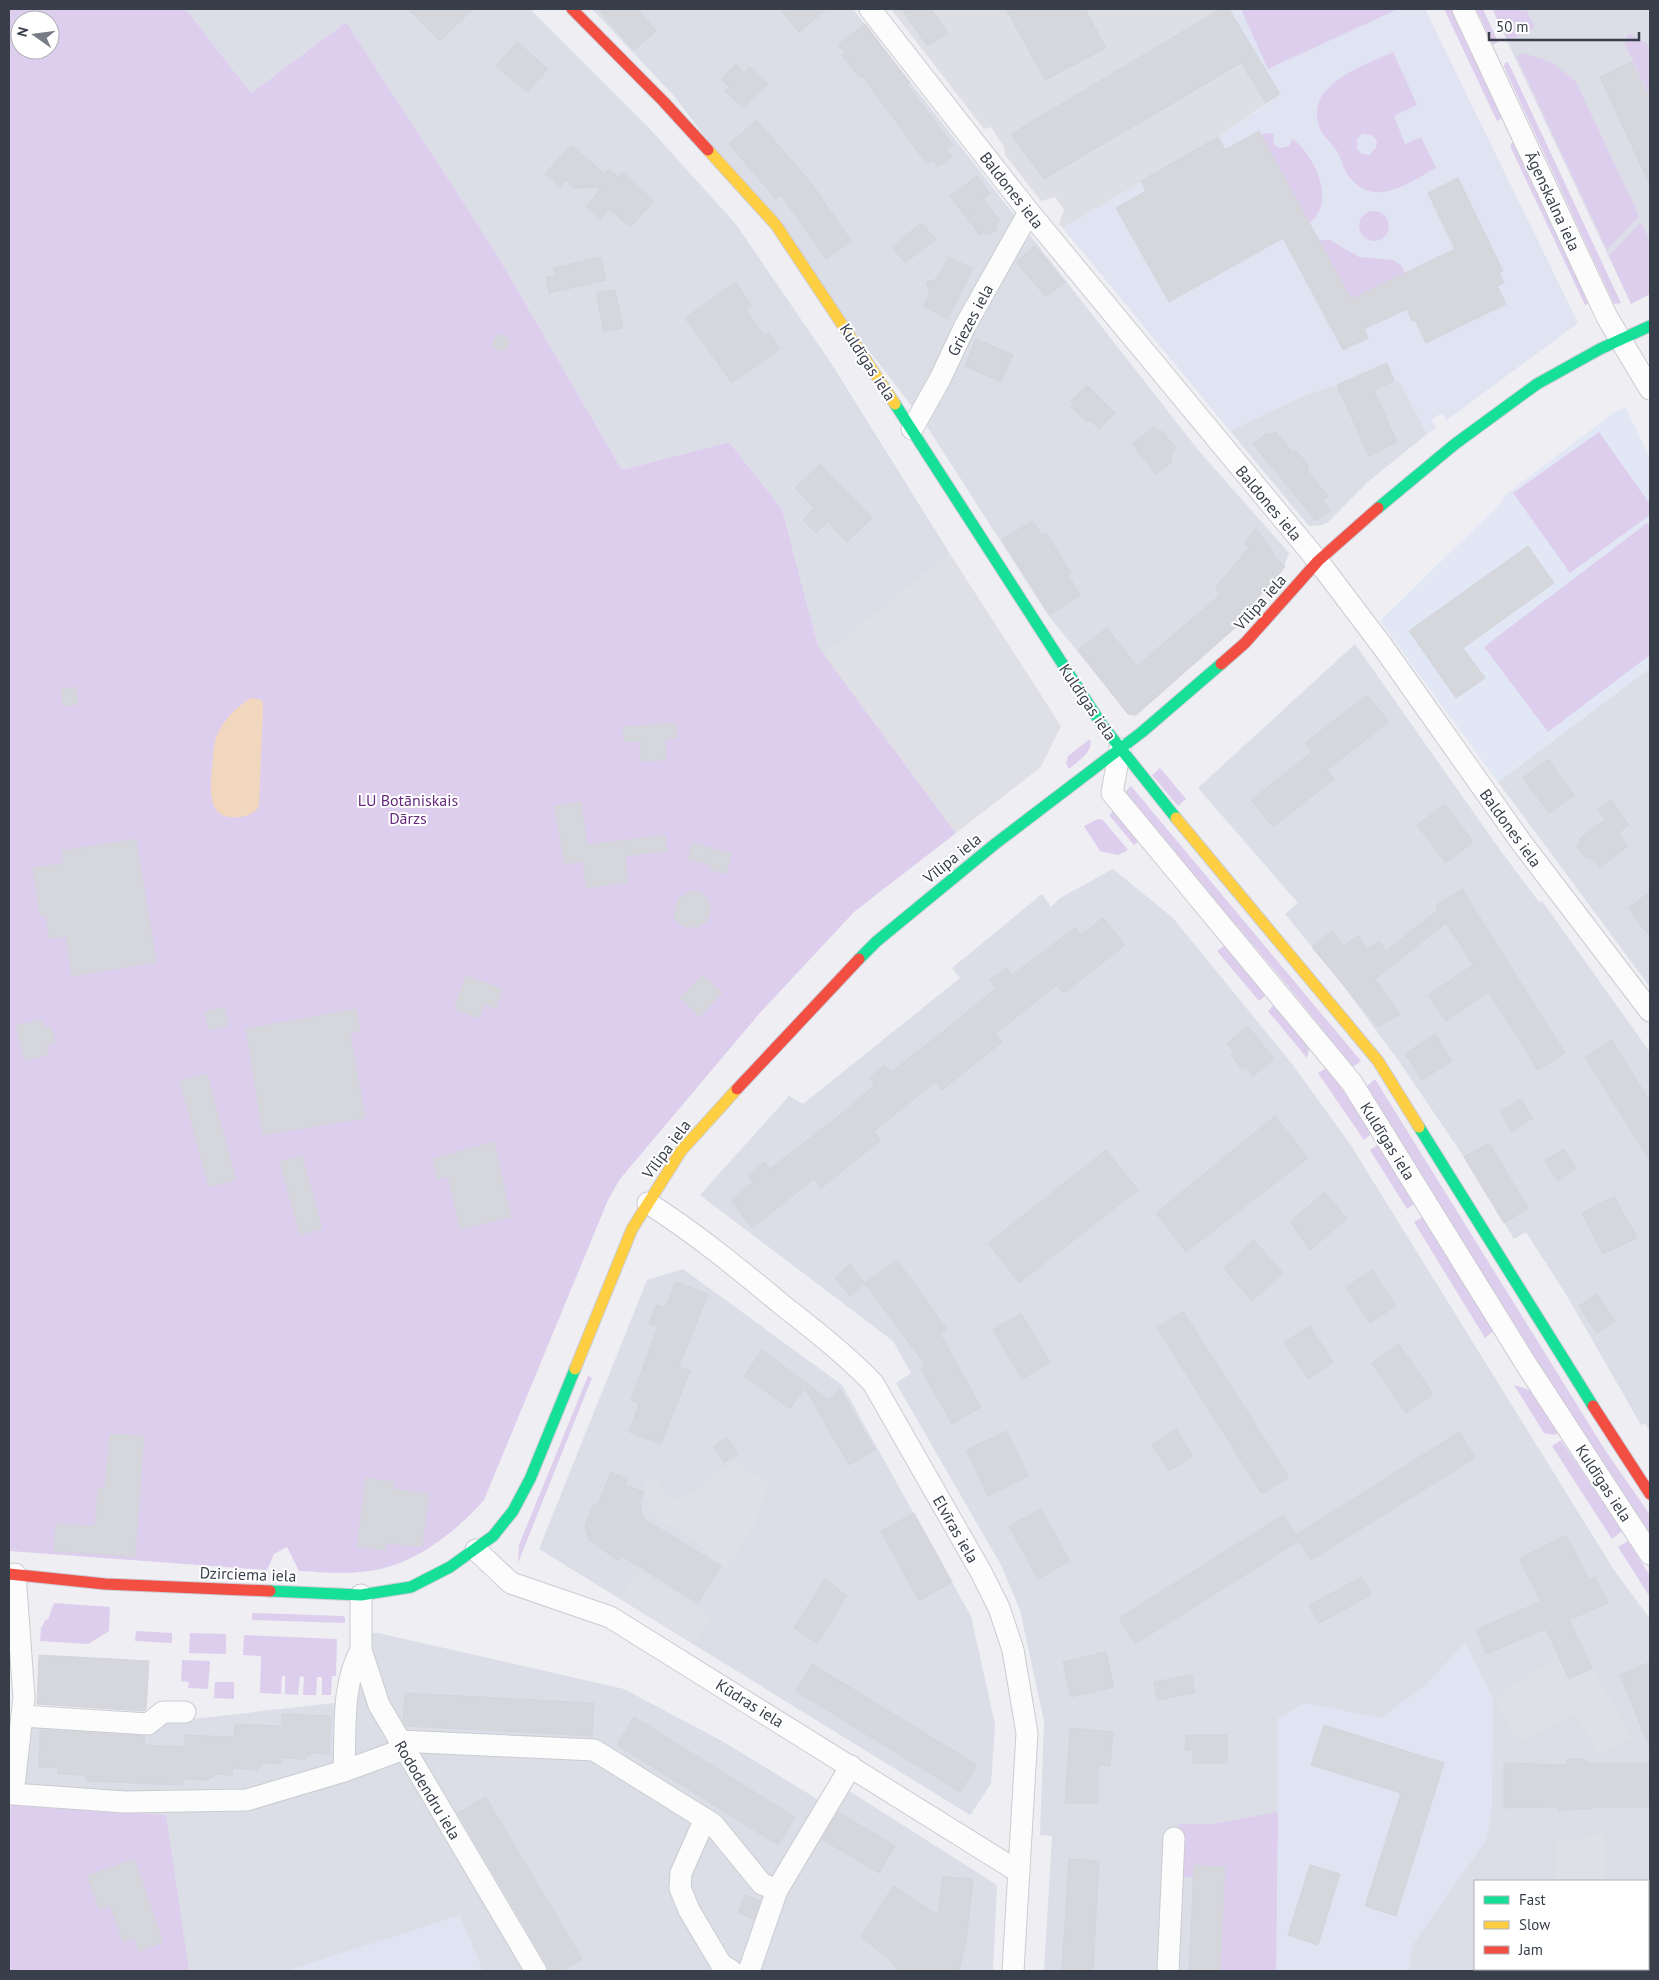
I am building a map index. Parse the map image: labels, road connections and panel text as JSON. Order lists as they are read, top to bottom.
{
  "streets": {
    "street": [
      "Baldones iela",
      "Āgenskalna iela",
      "Griezes iela",
      "Kuldīgas iela",
      "Vīlipa iela",
      "Elvīras iela",
      "Dzirciema iela",
      "Kūdras iela",
      "Rododendru iela"
    ]
  },
  "crossings": [
    ["Baldones iela", "Griezes iela"],
    ["Baldones iela", "Vīlipa iela"],
    ["Āgenskalna iela", "Vīlipa iela"],
    ["Griezes iela", "Kuldīgas iela"],
    ["Kuldīgas iela", "Vīlipa iela"],
    ["Vīlipa iela", "Elvīras iela"],
    ["Vīlipa iela", "Dzirciema iela"],
    ["Vīlipa iela", "Kūdras iela"],
    ["Elvīras iela", "Kūdras iela"],
    ["Dzirciema iela", "Kūdras iela"],
    ["Dzirciema iela", "Rododendru iela"]
  ],
  "parks": ["LU Botāniskais Dārzs"],
  "legend": ["Fast", "Slow", "Jam"],
  "scale_bar": "50 m",
  "north": "left"
}
